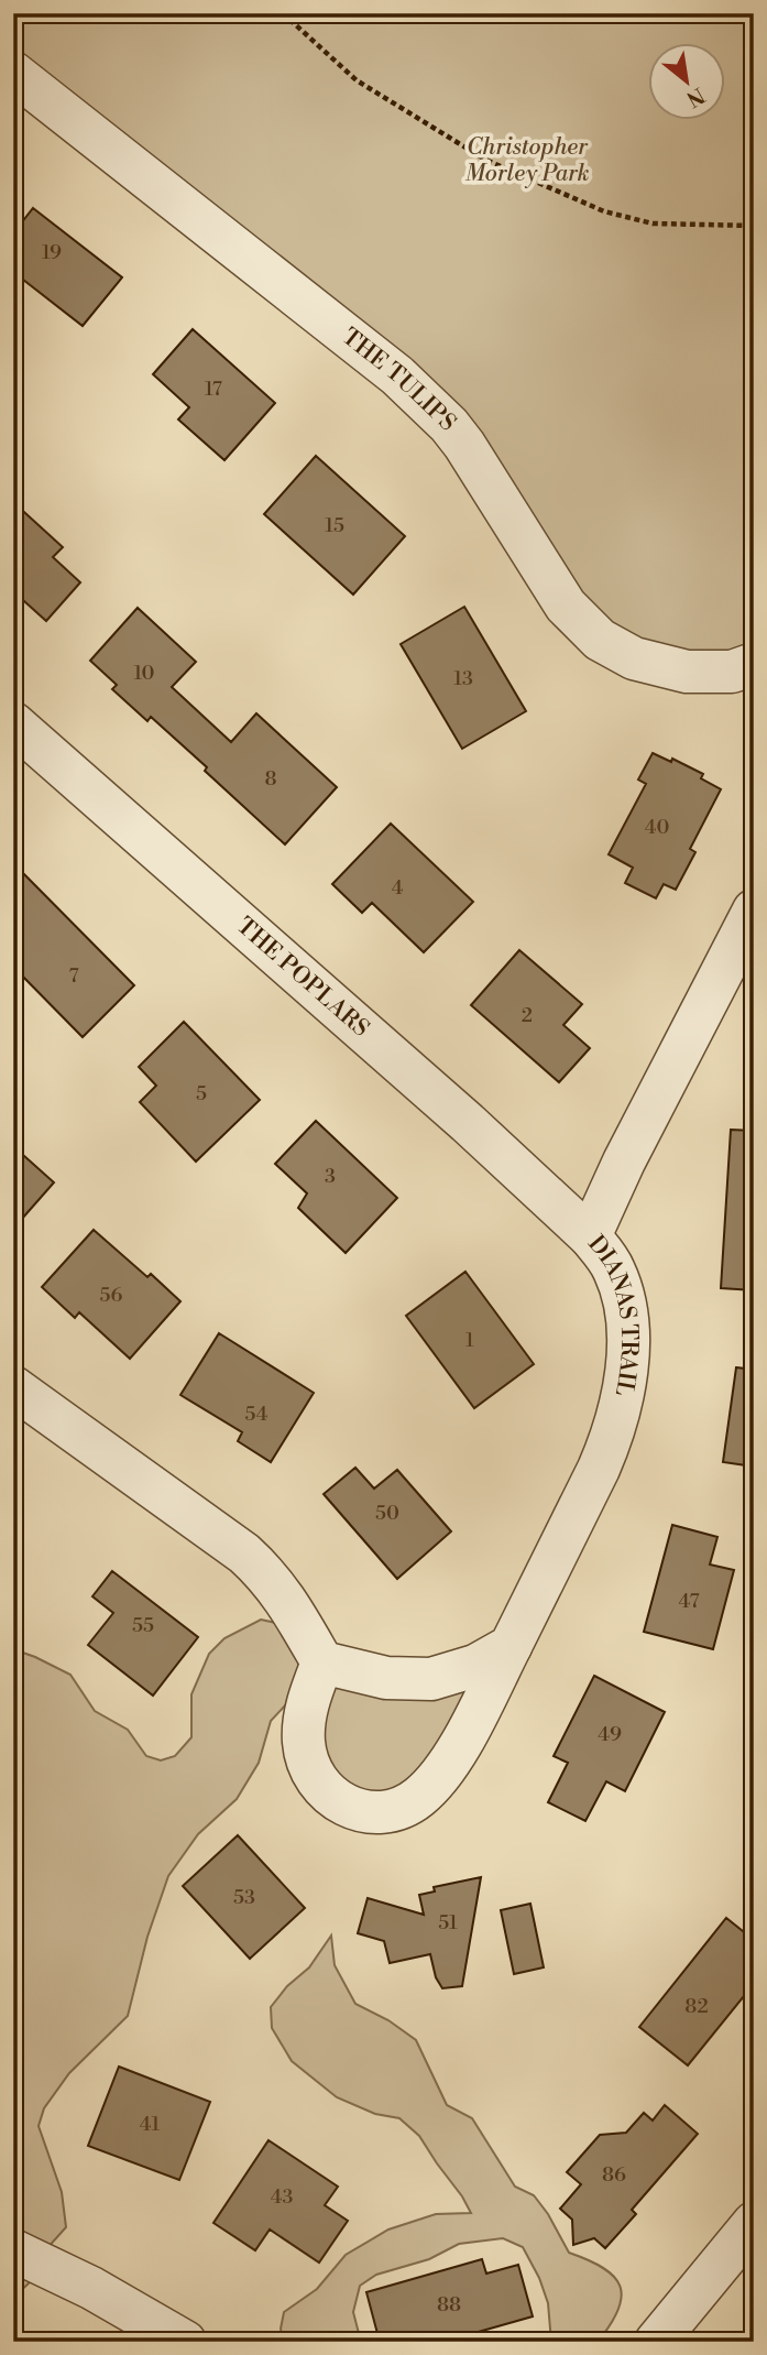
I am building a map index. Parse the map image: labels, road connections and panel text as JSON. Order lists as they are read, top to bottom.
{
  "streets": {
    "street": ["THE TULIPS", "THE POPLARS", "DIANAS TRAIL"]
  },
  "crossings": [
    ["THE POPLARS", "DIANAS TRAIL"]
  ],
  "parks": ["Christopher Morley Park"],
  "house_numbers": [
    "19",
    "17",
    "15",
    "10",
    "13",
    "8",
    "40",
    "4",
    "7",
    "2",
    "5",
    "3",
    "56",
    "1",
    "54",
    "50",
    "47",
    "55",
    "49",
    "53",
    "51",
    "82",
    "41",
    "86",
    "43",
    "88"
  ],
  "north": "bottom right"
}
